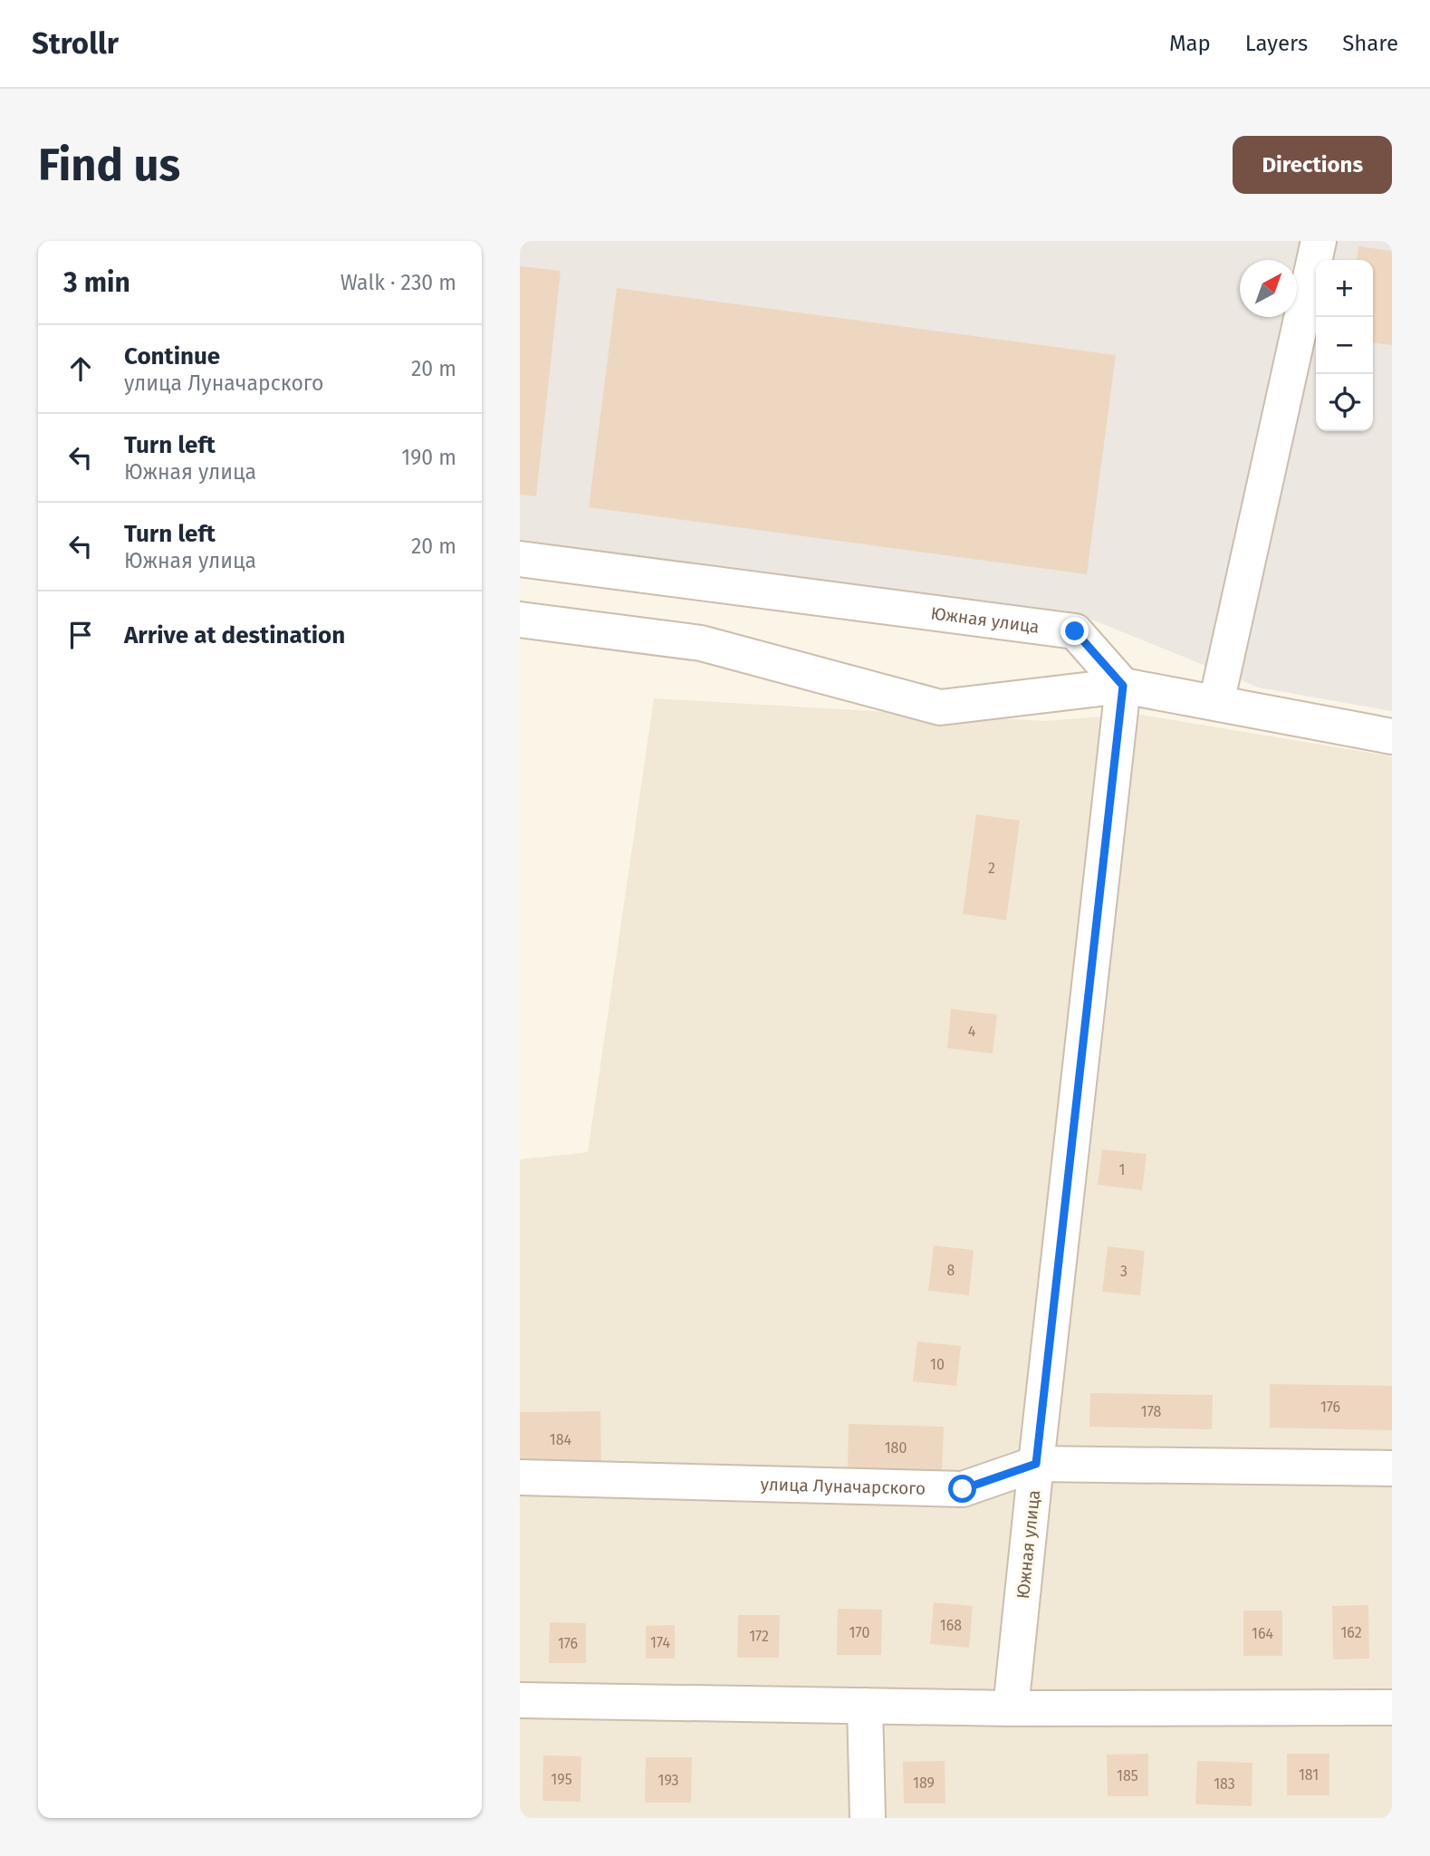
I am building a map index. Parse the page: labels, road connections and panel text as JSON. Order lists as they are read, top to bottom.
{
  "streets": {
    "street": ["Южная улица", "улица Луначарского"]
  },
  "crossings": [
    ["Южная улица", "улица Луначарского"]
  ],
  "house_numbers": [
    "2",
    "4",
    "1",
    "8",
    "3",
    "10",
    "176",
    "178",
    "184",
    "180",
    "168",
    "170",
    "162",
    "164",
    "172",
    "174",
    "176",
    "181",
    "185",
    "195",
    "193",
    "189",
    "183"
  ],
  "north": "top right",
  "page": {
    "header": "Strollr",
    "nav": ["Map", "Layers", "Share"],
    "buttons": "Directions",
    "title": "Find us",
    "heading": ["3 min", "Walk · 230 m"],
    "map_buttons": ["+", "−"],
    "list": [
      ["Continue", "улица Луначарского", "20 m"],
      ["Turn left", "Южная улица", "190 m"],
      ["Turn left", "Южная улица", "20 m"],
      "Arrive at destination"
    ]
  }
}
